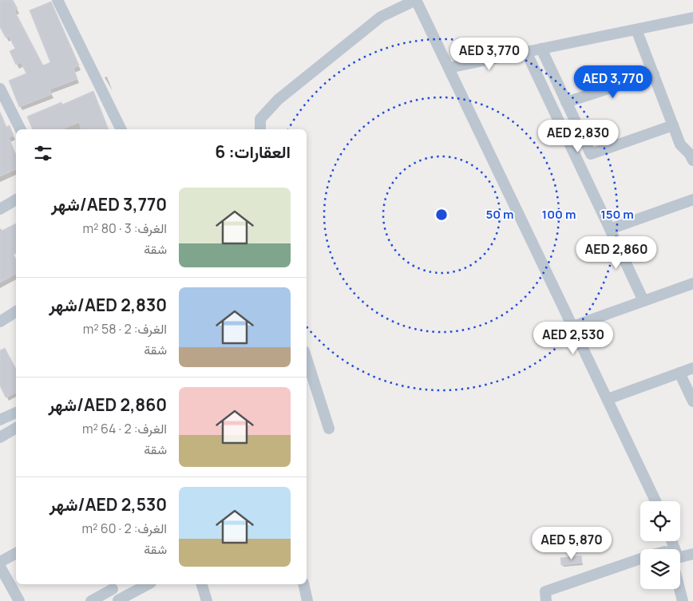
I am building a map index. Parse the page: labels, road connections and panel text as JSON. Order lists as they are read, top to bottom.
{
  "page": {
    "price": [
      "AED 3,770",
      "AED 3,770",
      "AED 2,830",
      "AED 2,860",
      "AED 2,530",
      "AED 5,870"
    ],
    "heading": "العقارات: 6",
    "list": [
      {
        "name": "AED 3,770/شهر",
        "note": "الغرف: 3 · 80 m² · شقة"
      },
      {
        "name": "AED 2,830/شهر",
        "note": "الغرف: 2 · 58 m² · شقة"
      },
      {
        "name": "AED 2,860/شهر",
        "note": "الغرف: 2 · 64 m² · شقة"
      },
      {
        "name": "AED 2,530/شهر",
        "note": "الغرف: 2 · 60 m² · شقة"
      }
    ]
  },
  "rings": ["50 m", "100 m", "150 m"]
}
